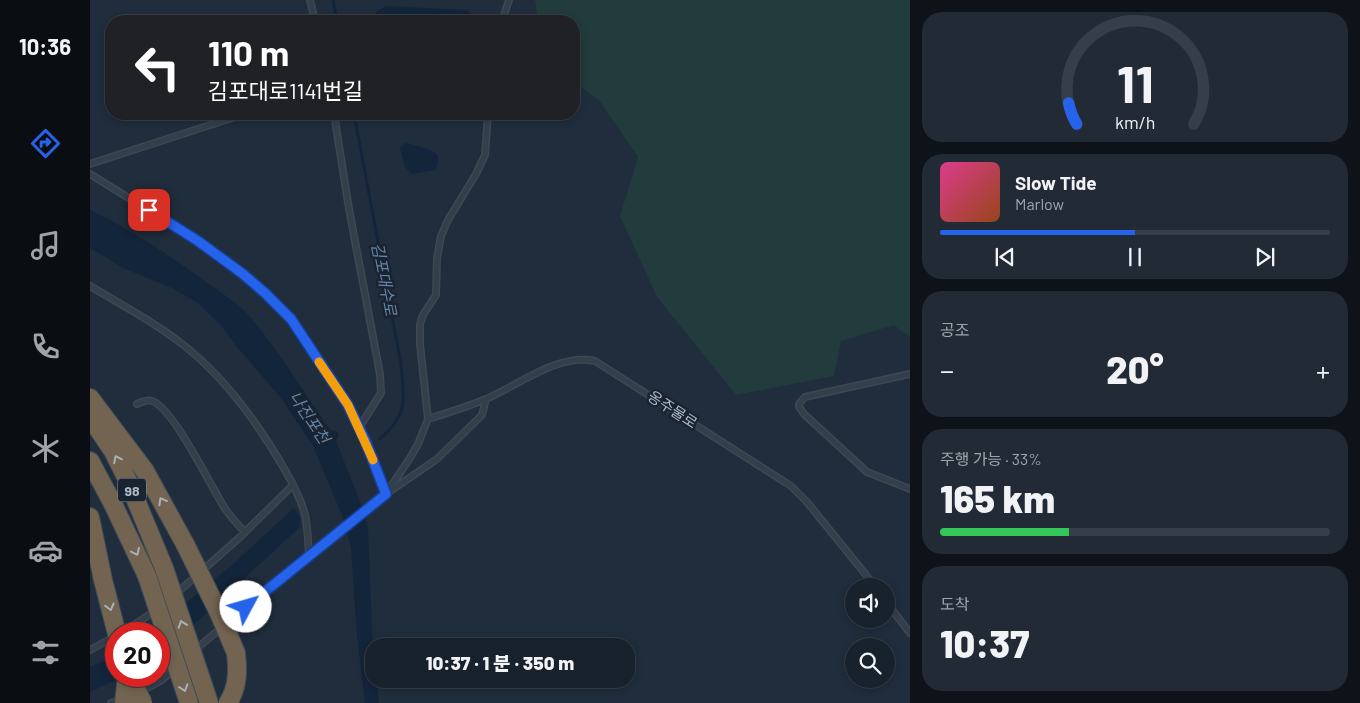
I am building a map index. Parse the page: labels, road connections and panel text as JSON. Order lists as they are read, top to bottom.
{
  "streets": {
    "highway": ["98"],
    "lane": ["옹주물로"]
  },
  "water": ["김포대수로", "나진포천"],
  "page": {
    "tabs": "10:36",
    "turn": ["110 m", "김포대로1141번길"],
    "song": ["Slow Tide", "Marlow"],
    "tile": [
      "공조",
      ["주행 가능 · 33%", "165 km"],
      ["도착", "10:37"]
    ],
    "heat": ["−", "20°", "+"],
    "limit": "20",
    "trip": "10:37 · 1 분 · 350 m",
    "gauge": ["11", "km/h"]
  }
}
